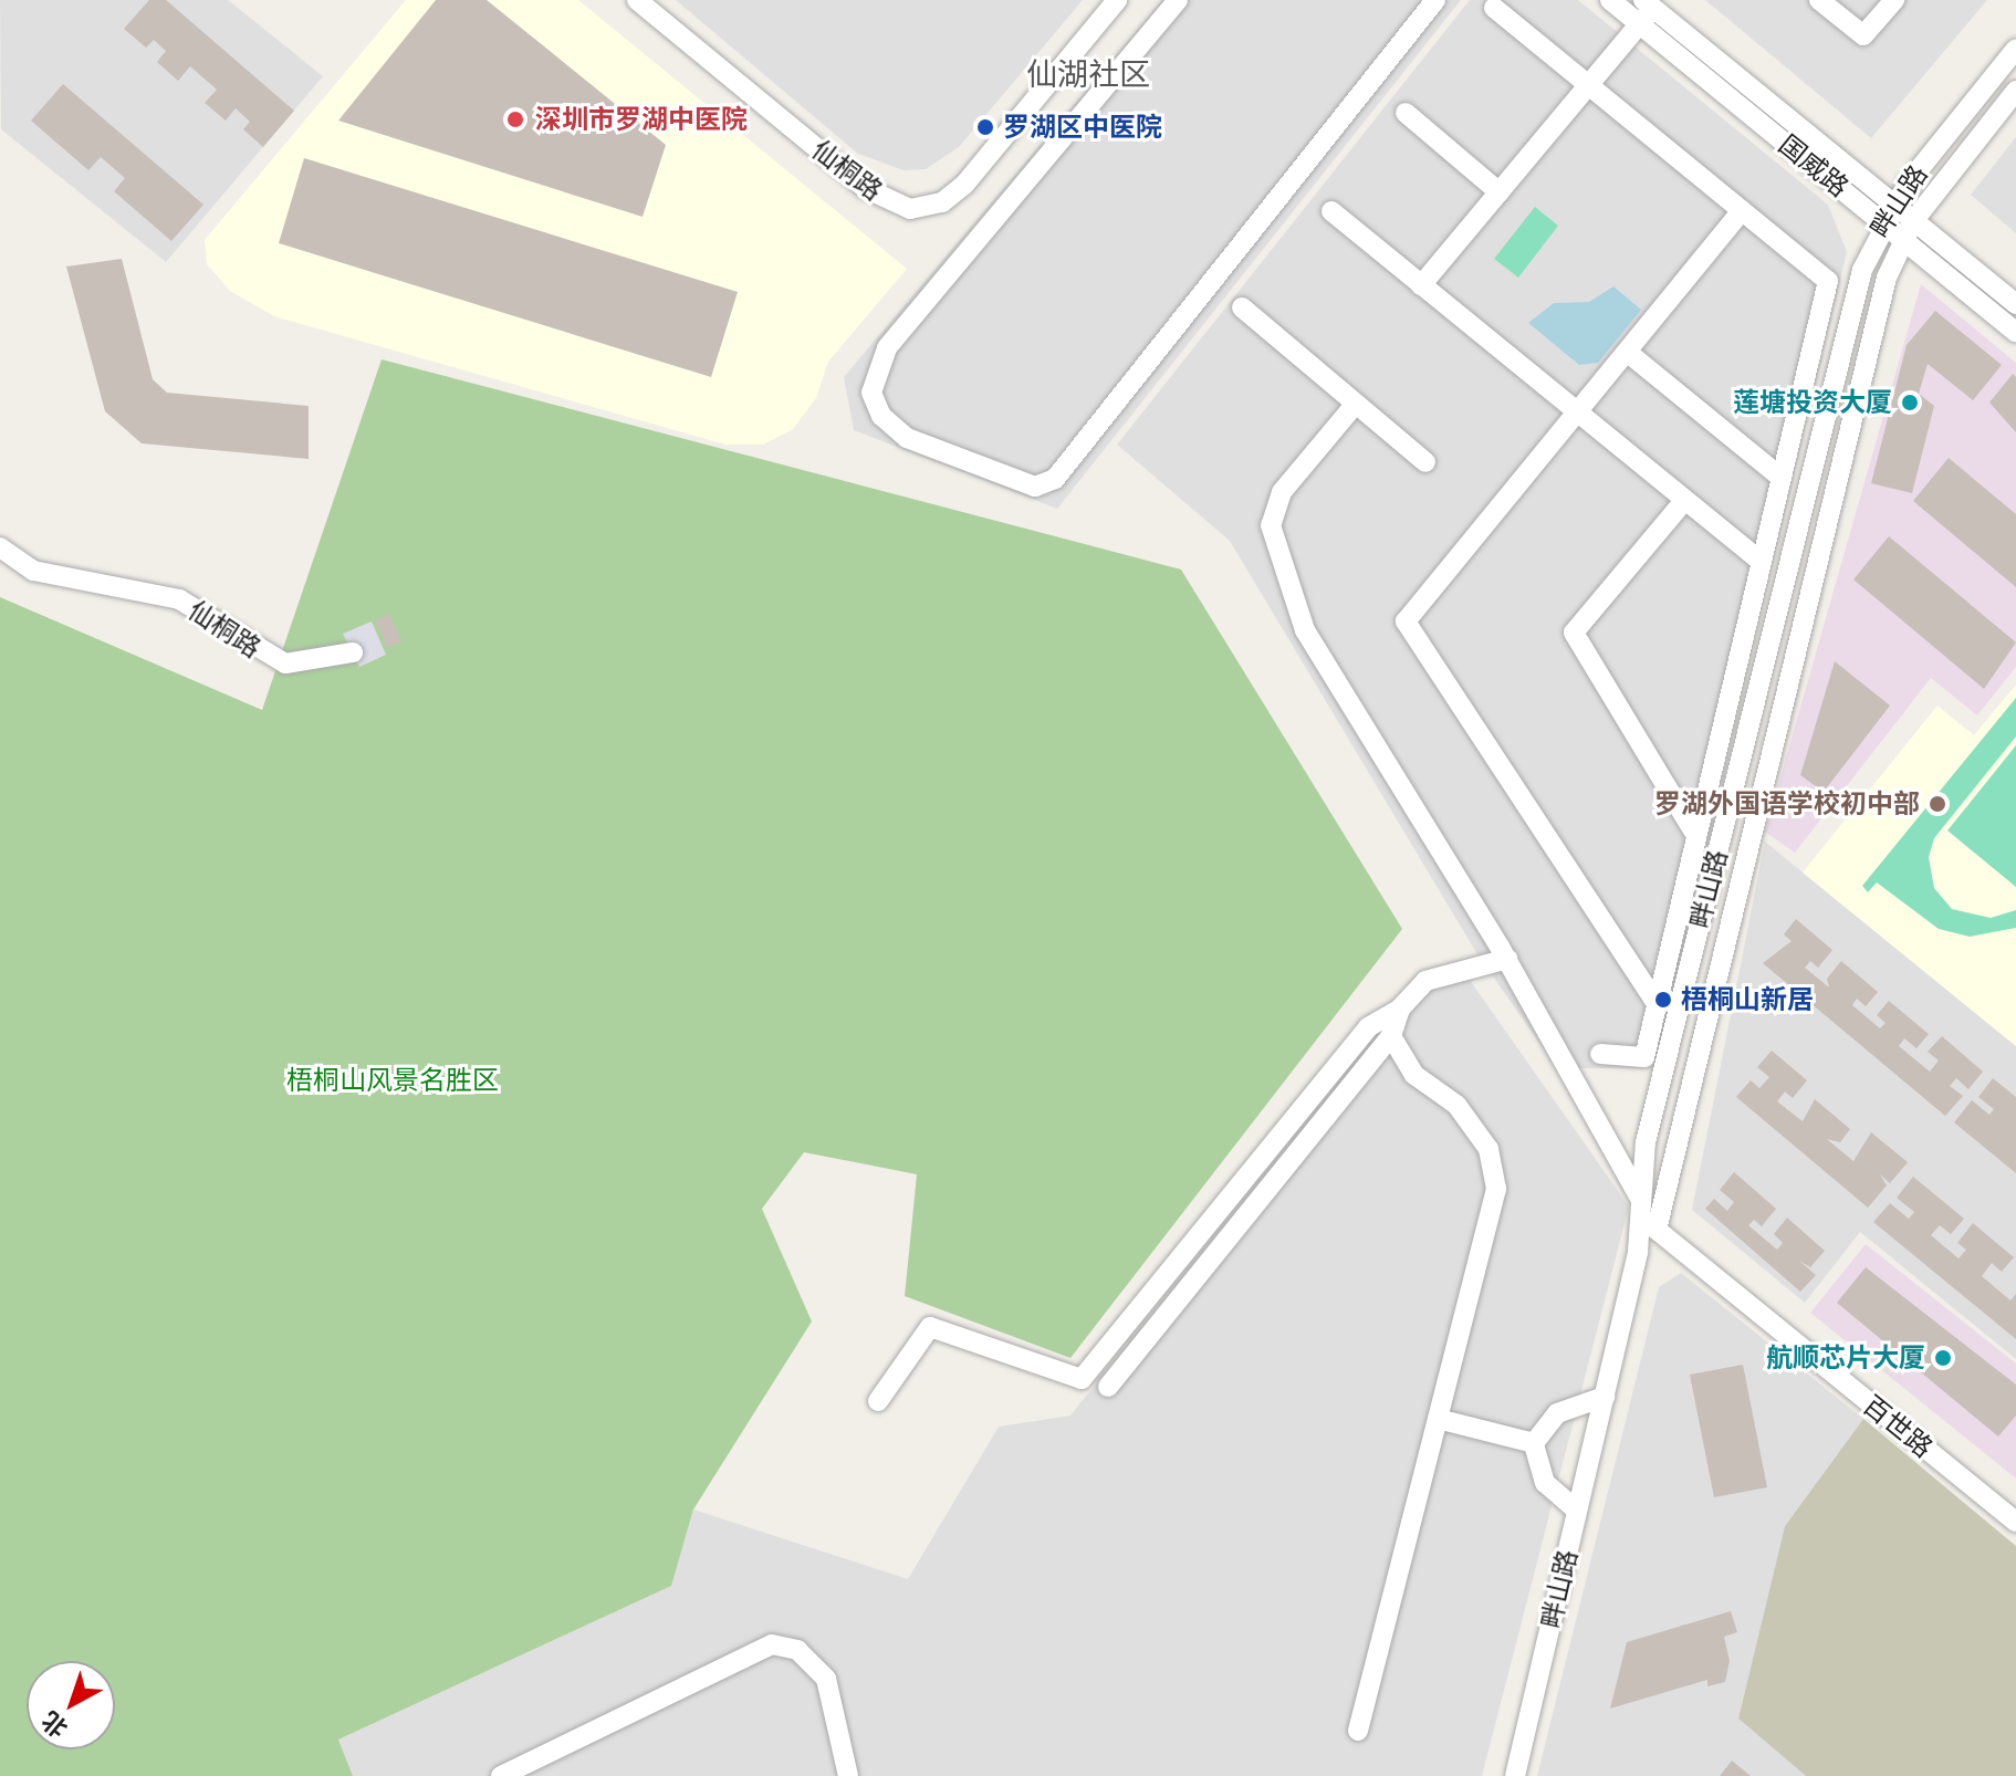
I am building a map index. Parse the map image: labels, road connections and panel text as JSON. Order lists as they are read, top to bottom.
{
  "streets": {
    "street": [
      "国威路",
      "仙桐路",
      "畔山路",
      "百世路"
    ]
  },
  "crossings": [
    ["国威路", "畔山路"],
    ["畔山路", "百世路"]
  ],
  "districts": ["仙湖社区"],
  "parks": ["梧桐山风景名胜区"],
  "places": [
    "深圳市罗湖中医院",
    "罗湖区中医院",
    "莲塘投资大厦",
    "罗湖外国语学校初中部",
    "梧桐山新居",
    "航顺芯片大厦"
  ],
  "north": "bottom left"
}
